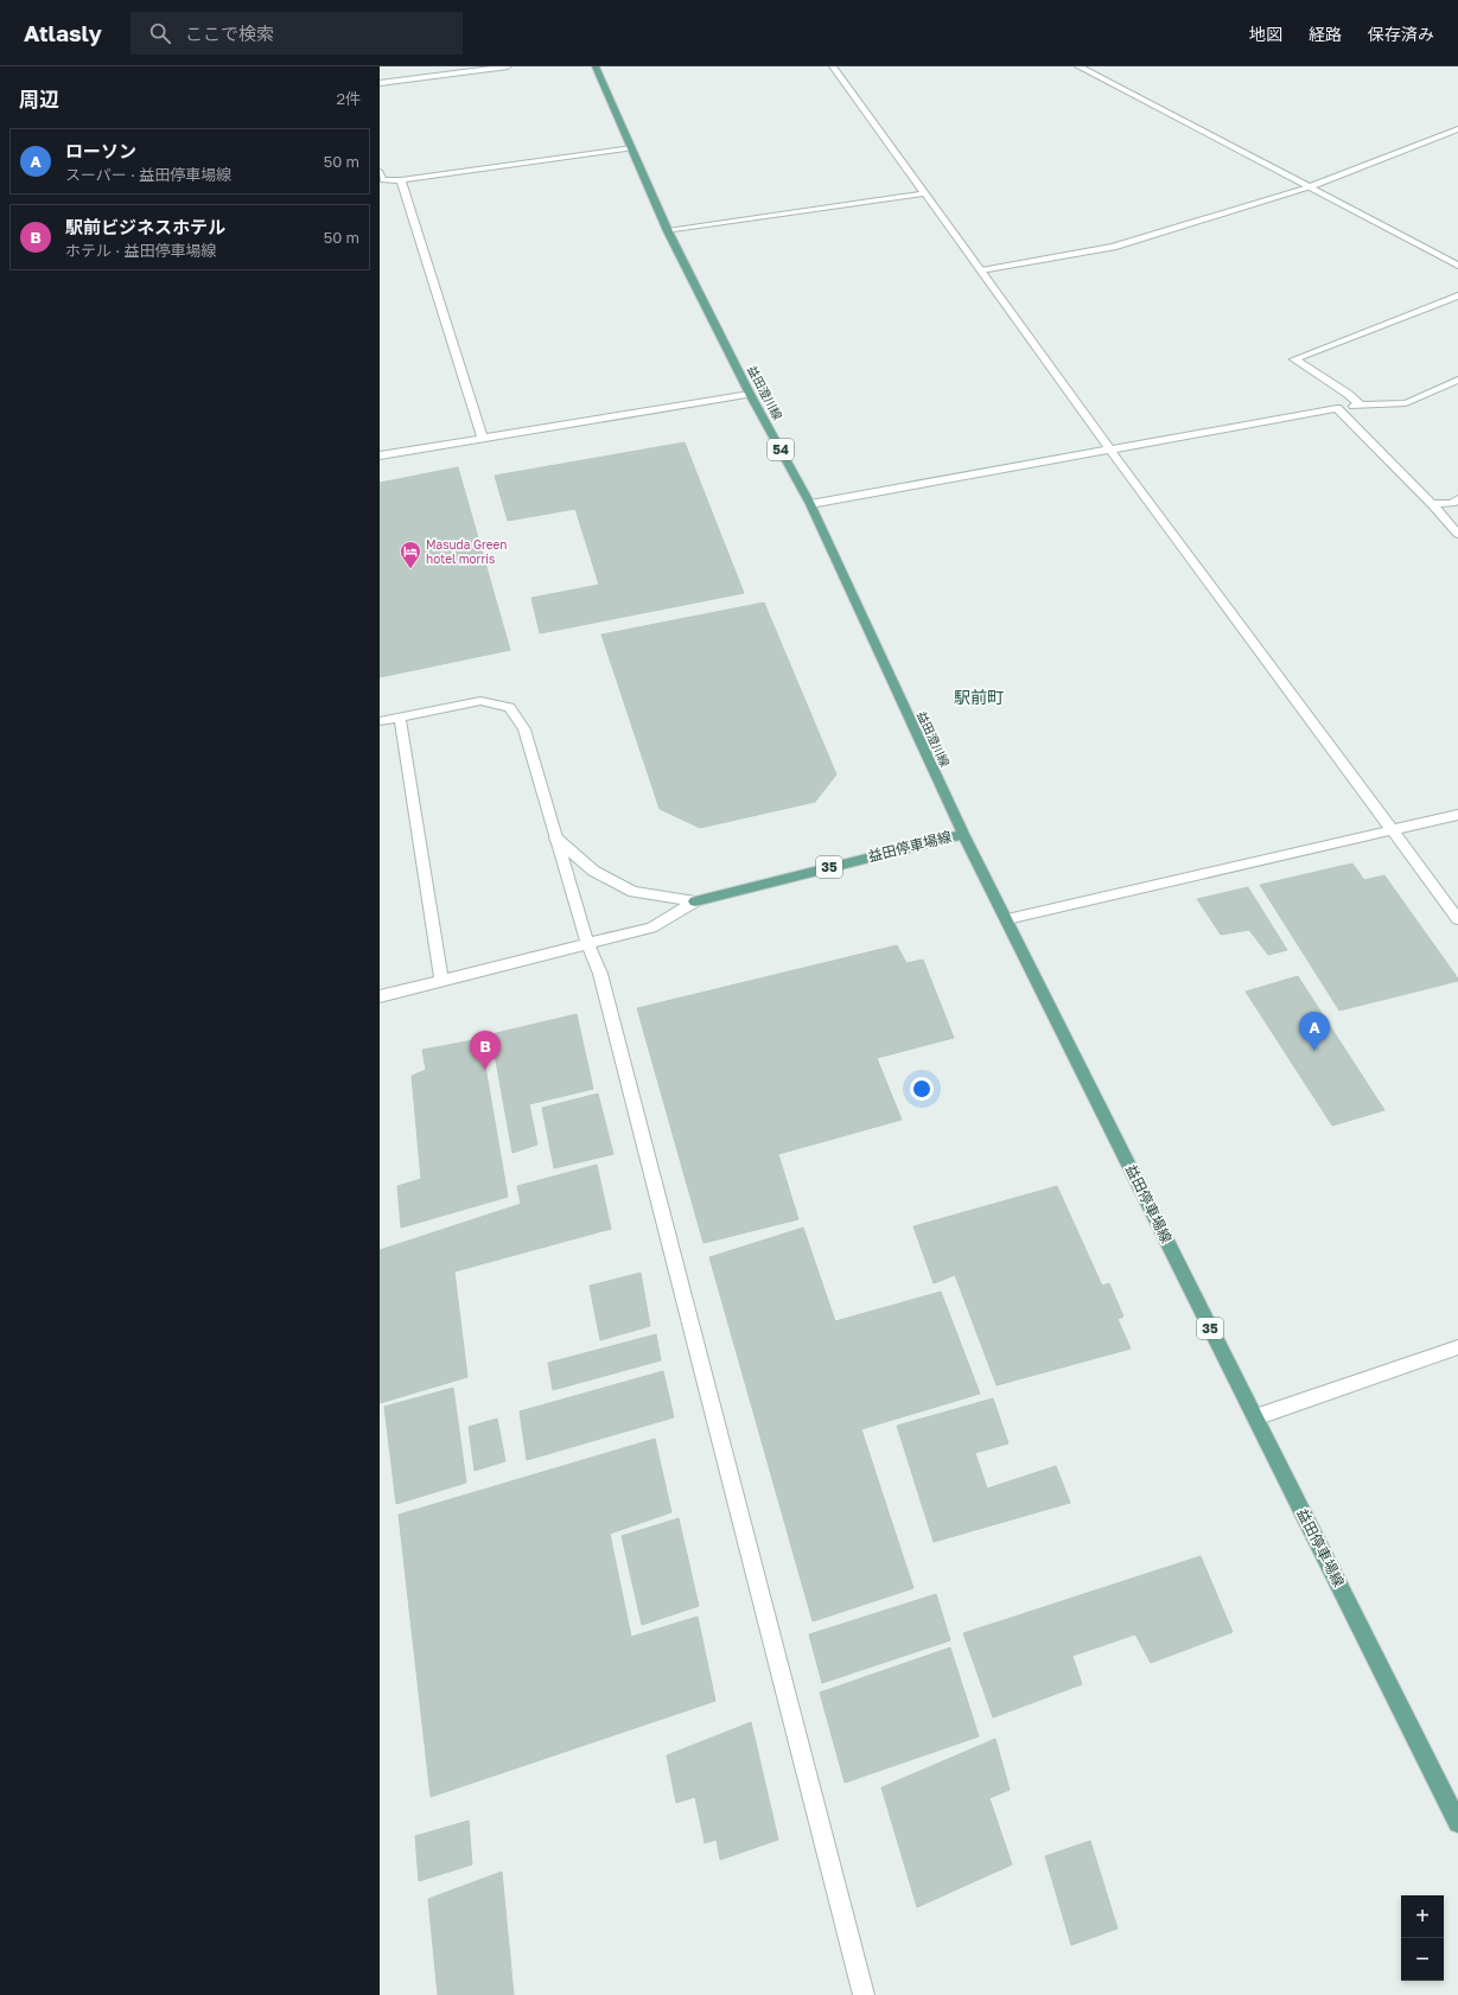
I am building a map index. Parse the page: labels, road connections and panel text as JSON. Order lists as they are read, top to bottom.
{
  "streets": {
    "main road": [
      "益田澄川線",
      "54",
      "益田停車場線",
      "35"
    ]
  },
  "crossings": [
    ["益田澄川線", "益田停車場線"]
  ],
  "districts": ["駅前町"],
  "places": {
    "hotel": ["Masuda Green hotel morris"]
  },
  "page": {
    "header": "Atlasly",
    "search": "ここで検索",
    "nav": ["地図", "経路", "保存済み"],
    "heading": ["周辺", "2件"],
    "list": [
      {
        "mark": "A",
        "name": "ローソン",
        "note": "スーパー · 益田停車場線",
        "value": "50 m"
      },
      {
        "mark": "B",
        "name": "駅前ビジネスホテル",
        "note": "ホテル · 益田停車場線",
        "value": "50 m"
      }
    ],
    "pins": ["A", "B"],
    "map_buttons": ["+", "−"]
  }
}
